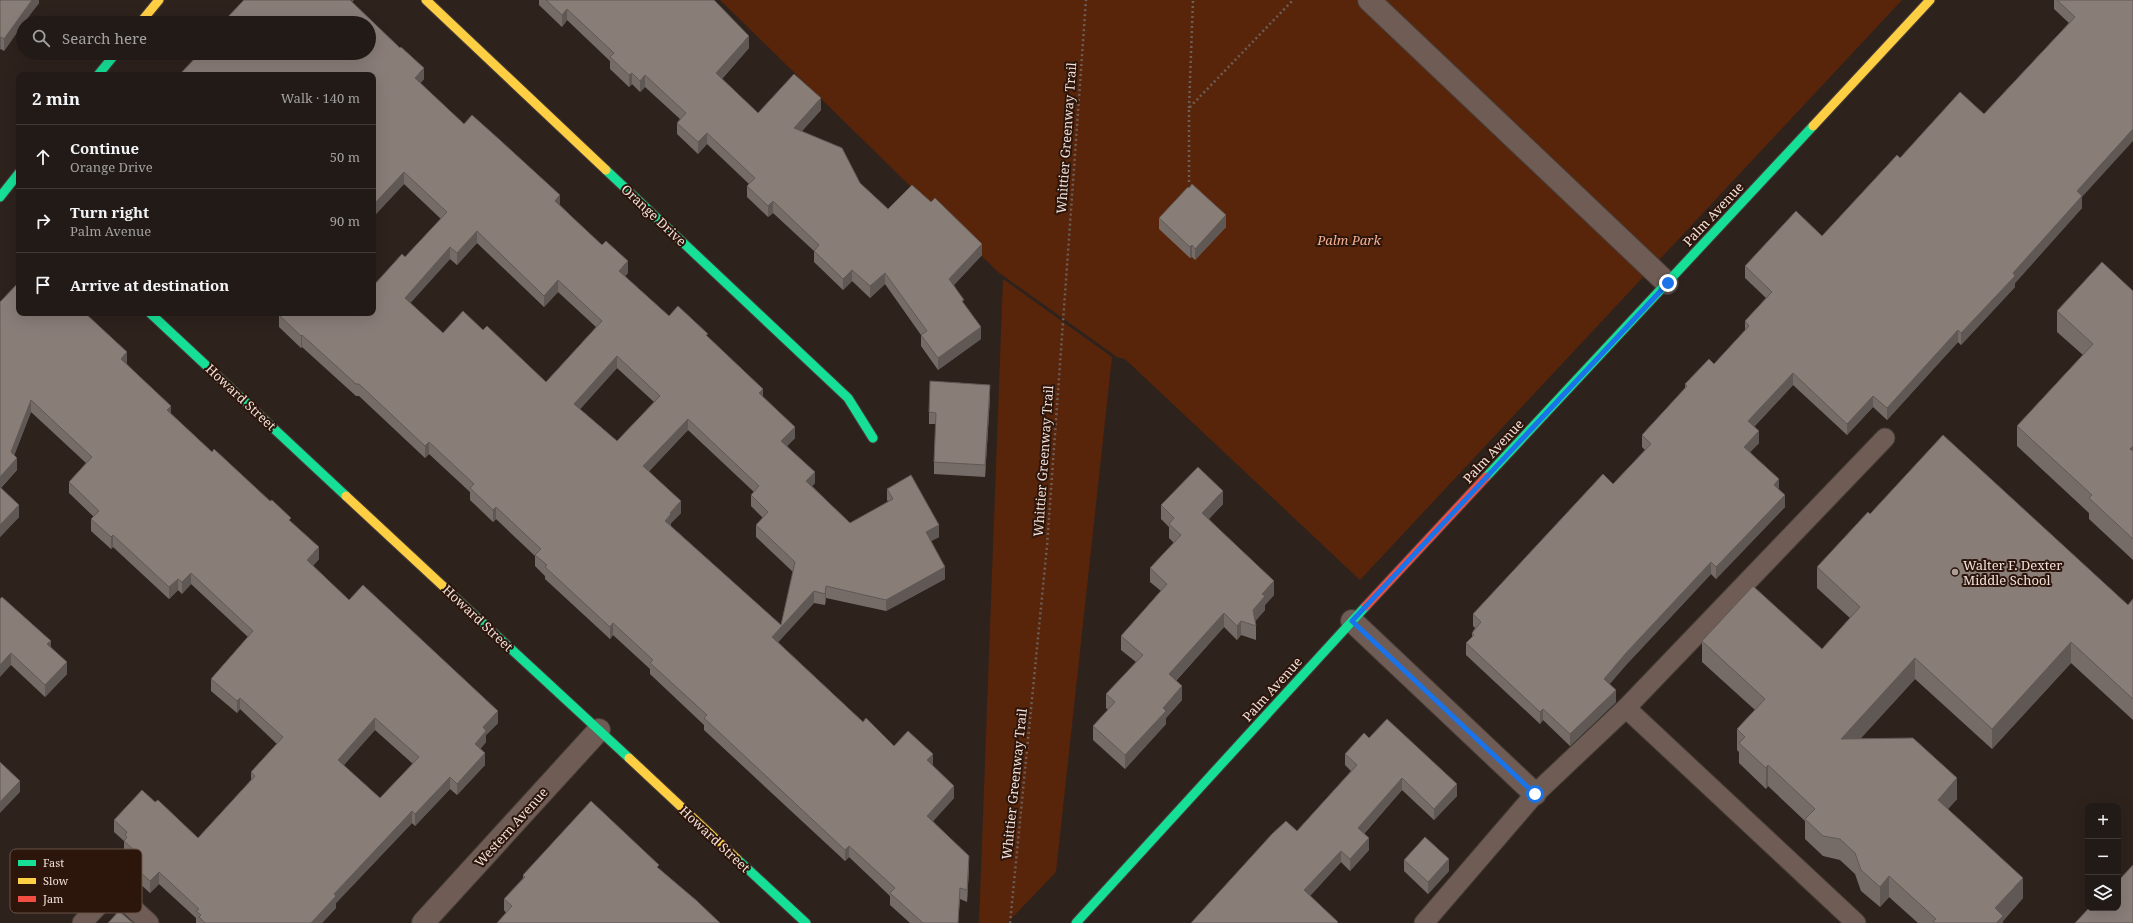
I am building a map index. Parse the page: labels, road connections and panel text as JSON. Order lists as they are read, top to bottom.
{
  "streets": {
    "street": [
      "Palm Avenue",
      "Orange Drive",
      "Howard Street",
      "Western Avenue"
    ],
    "path": ["Whittier Greenway Trail"]
  },
  "crossings": [
    ["Howard Street", "Western Avenue"]
  ],
  "parks": ["Palm Park"],
  "places": ["Walter F. Dexter Middle School"],
  "legend": ["Fast", "Slow", "Jam"],
  "page": {
    "search": "Search here",
    "heading": ["2 min", "Walk · 140 m"],
    "list": [
      ["Continue", "Orange Drive", "50 m"],
      ["Turn right", "Palm Avenue", "90 m"],
      "Arrive at destination"
    ],
    "map_buttons": ["+", "−"]
  }
}
